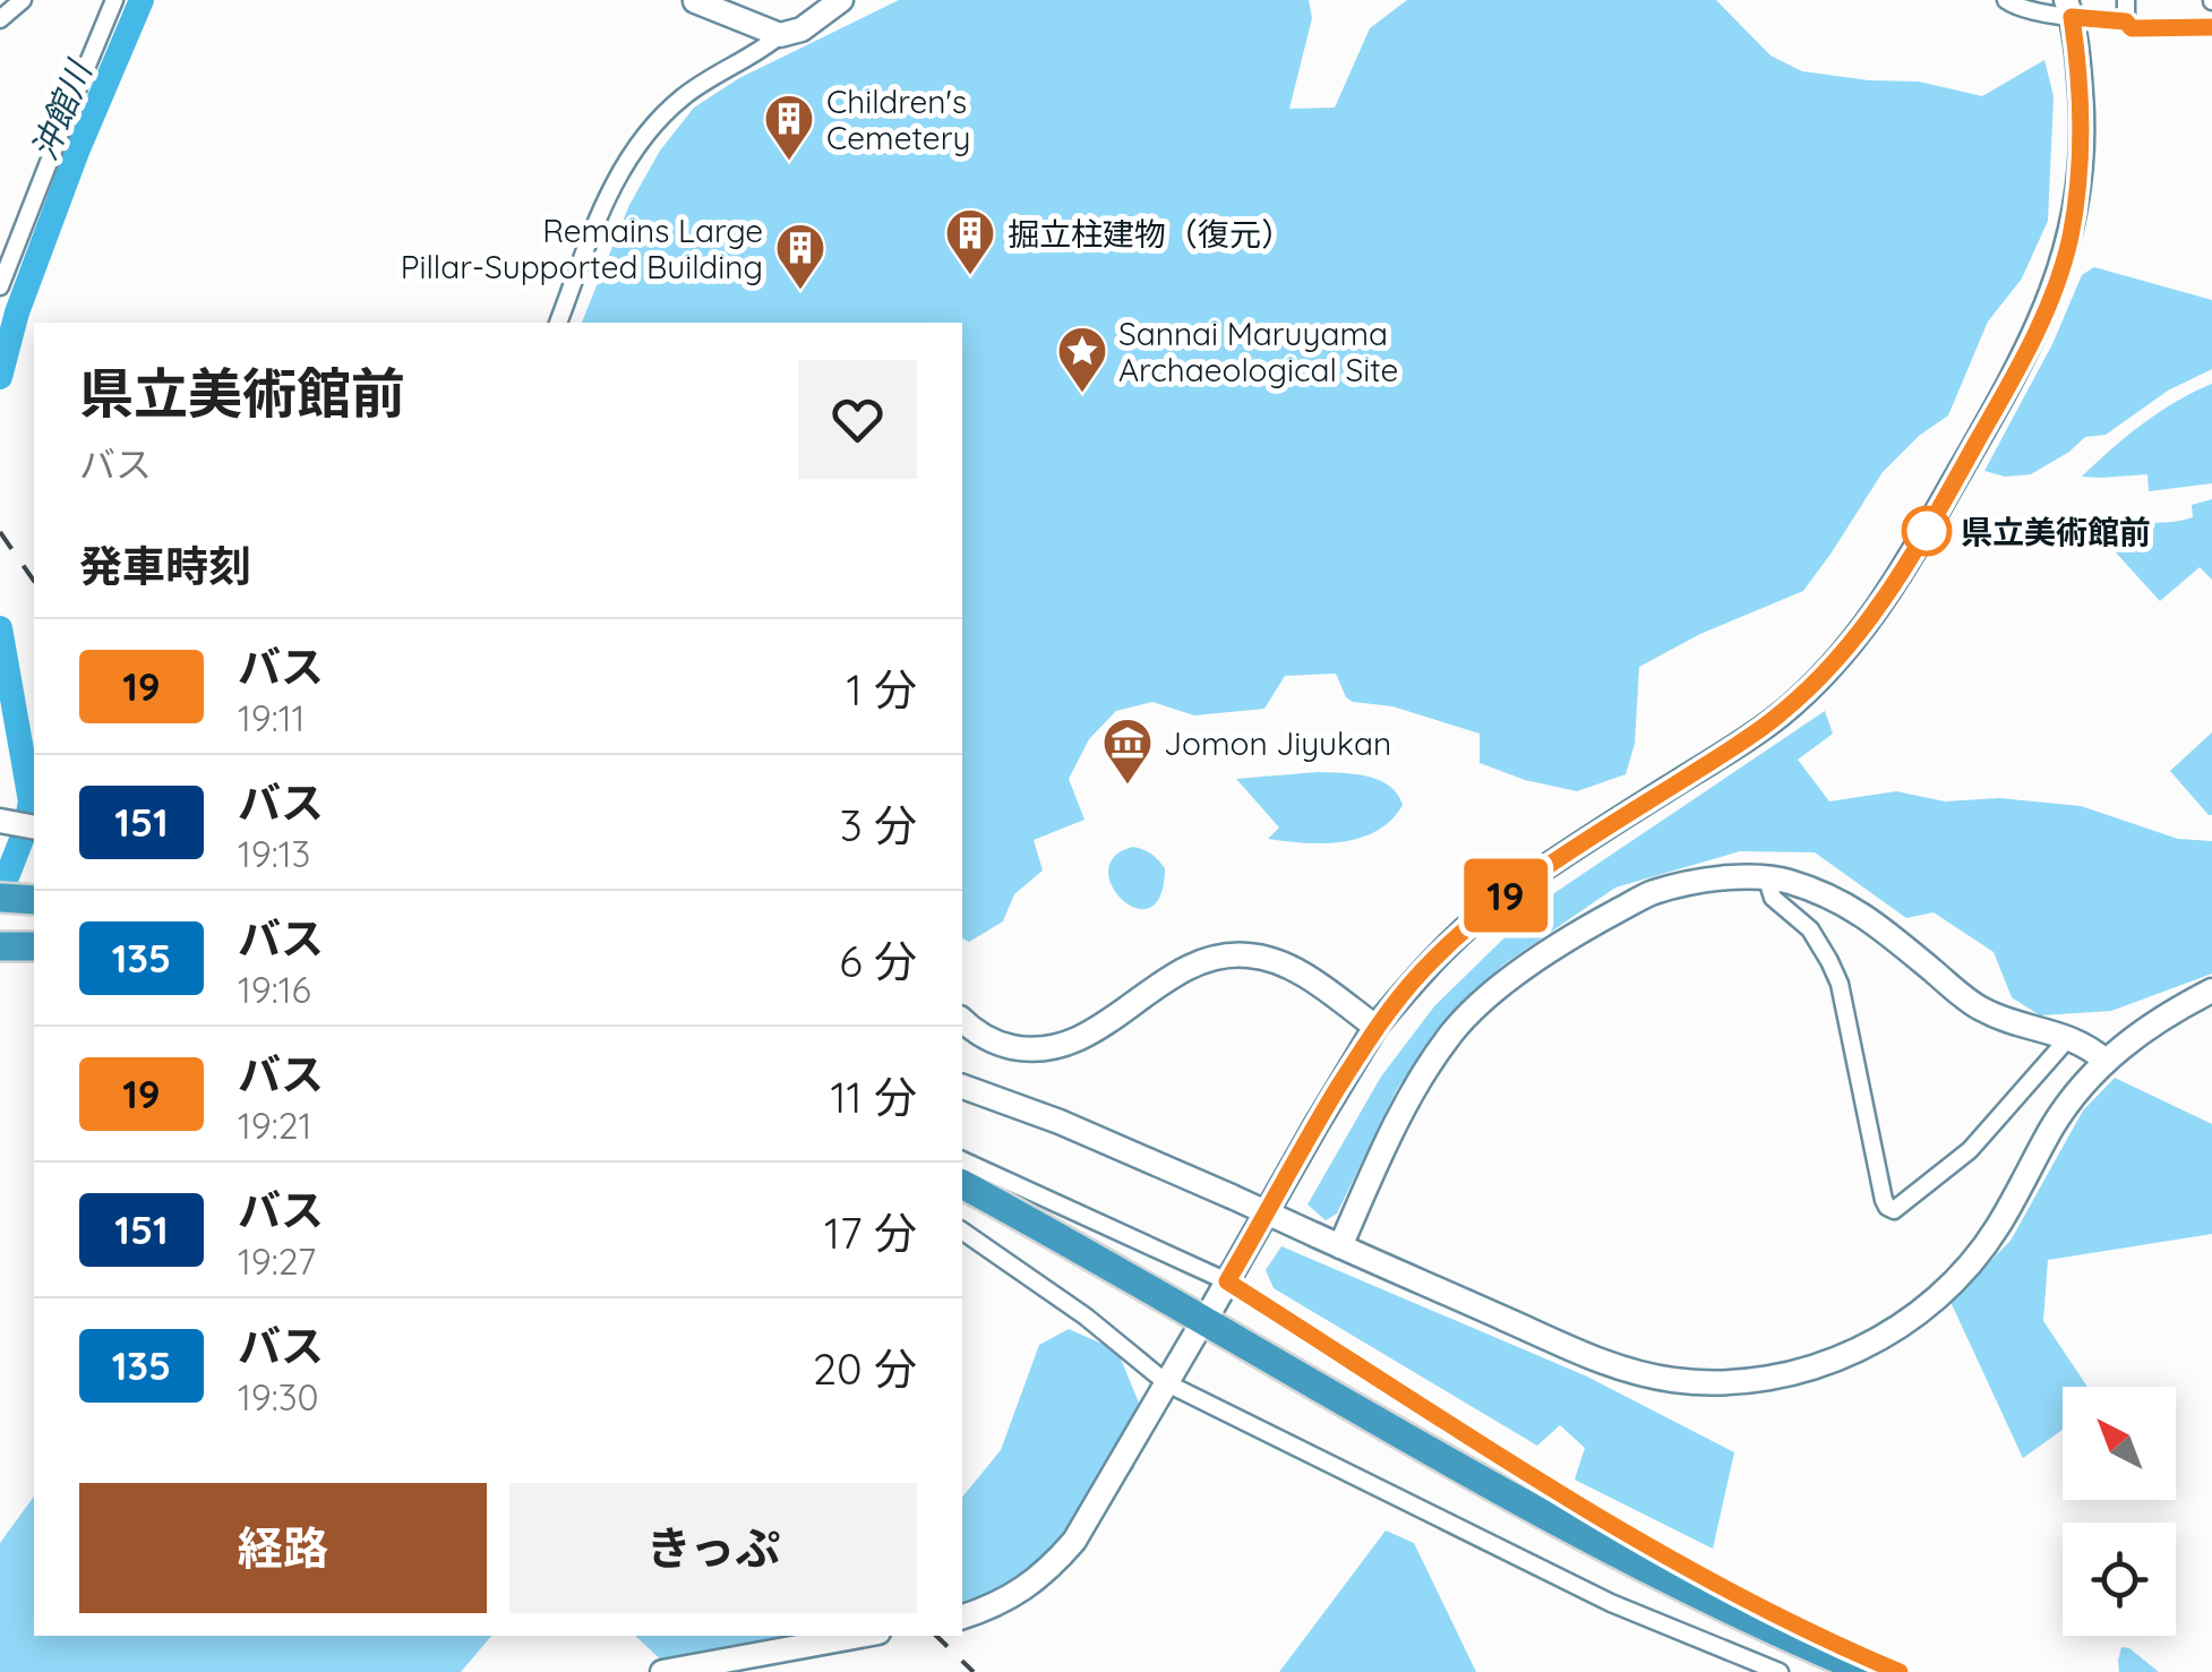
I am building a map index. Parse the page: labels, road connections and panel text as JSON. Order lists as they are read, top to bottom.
{
  "water": ["沖館川"],
  "places": {
    "building": ["Children's Cemetery", "掘立柱建物（復元）", "Remains Large Pillar-Supported Building"],
    "place": ["Sannai Maruyama Archaeological Site"],
    "other": ["県立美術館前"],
    "museum": ["Jomon Jiyukan"]
  },
  "lines": ["bus line 19"],
  "north": "top left",
  "page": {
    "on_map": "19",
    "heading": [
      ["県立美術館前", "バス"],
      "発車時刻"
    ],
    "list": [
      {
        "mark": "19",
        "name": "バス",
        "note": "19:11",
        "value": "1 分"
      },
      {
        "mark": "151",
        "name": "バス",
        "note": "19:13",
        "value": "3 分"
      },
      {
        "mark": "135",
        "name": "バス",
        "note": "19:16",
        "value": "6 分"
      },
      {
        "mark": "19",
        "name": "バス",
        "note": "19:21",
        "value": "11 分"
      },
      {
        "mark": "151",
        "name": "バス",
        "note": "19:27",
        "value": "17 分"
      },
      {
        "mark": "135",
        "name": "バス",
        "note": "19:30",
        "value": "20 分"
      }
    ],
    "buttons": ["経路", "きっぷ"]
  }
}
